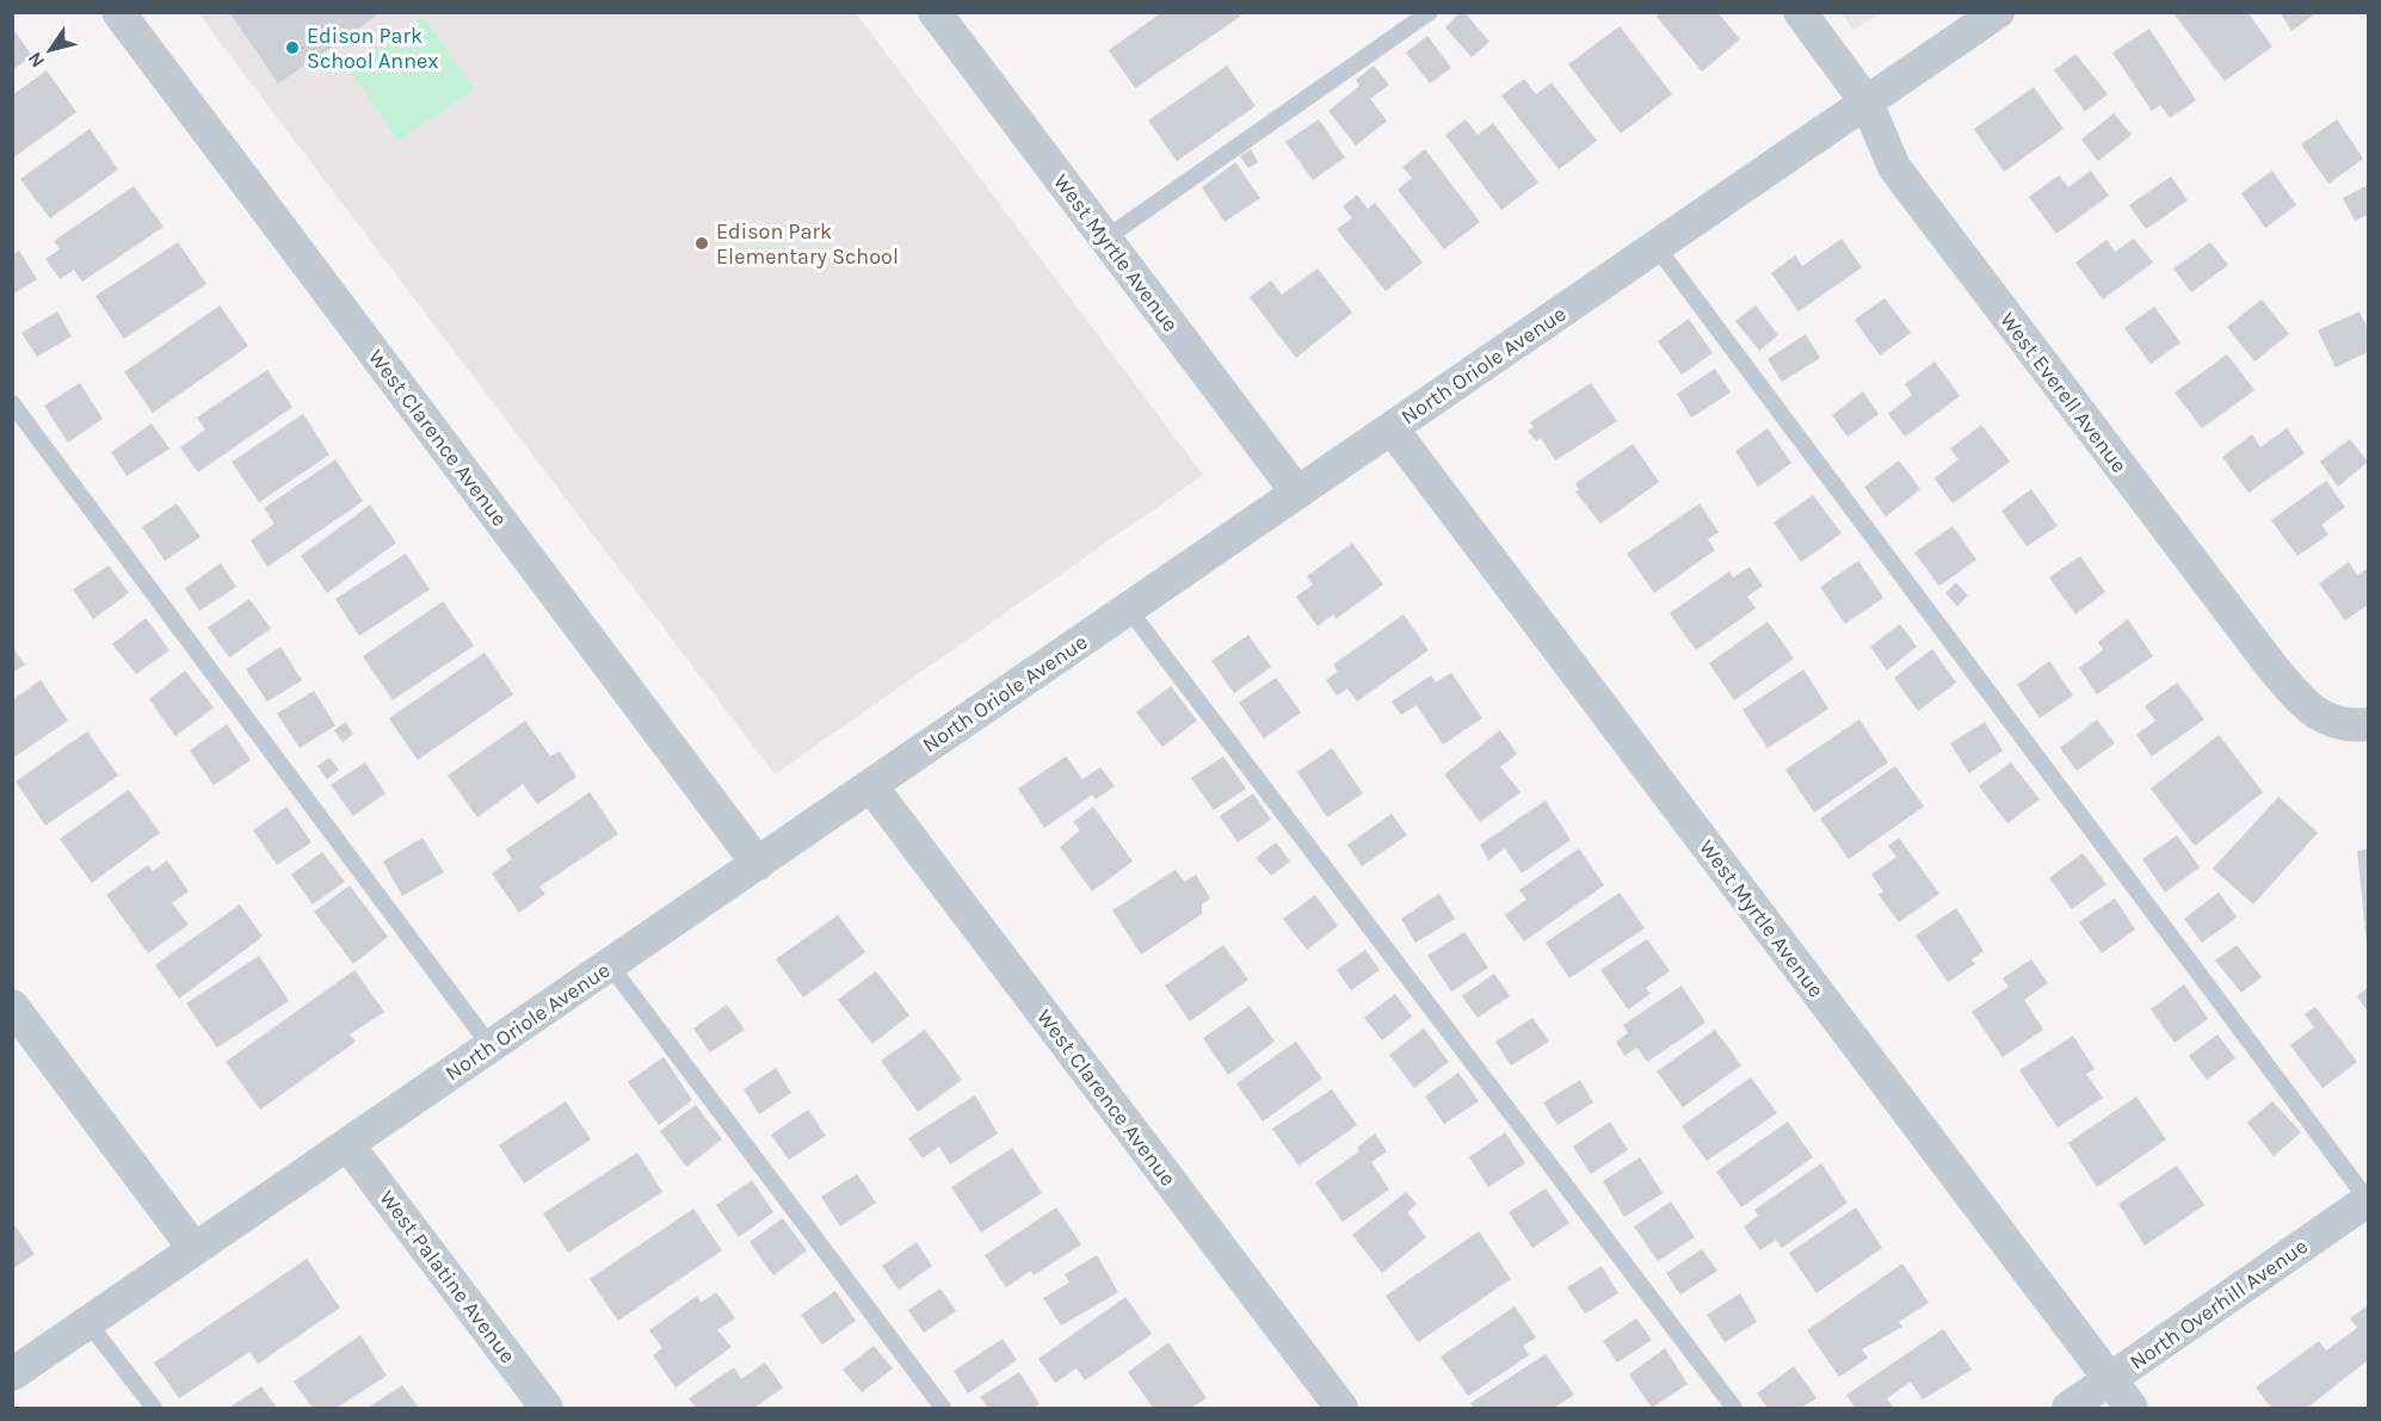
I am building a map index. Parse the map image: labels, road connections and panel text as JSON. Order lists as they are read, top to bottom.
{
  "streets": {
    "street": [
      "West Myrtle Avenue",
      "North Oriole Avenue",
      "West Everell Avenue",
      "West Clarence Avenue",
      "West Palatine Avenue",
      "North Overhill Avenue"
    ]
  },
  "crossings": [
    ["West Myrtle Avenue", "North Oriole Avenue"],
    ["West Myrtle Avenue", "North Overhill Avenue"],
    ["North Oriole Avenue", "West Everell Avenue"],
    ["North Oriole Avenue", "West Clarence Avenue"],
    ["North Oriole Avenue", "West Palatine Avenue"]
  ],
  "places": ["Edison Park School Annex", "Edison Park Elementary School"],
  "north": "bottom left"
}
